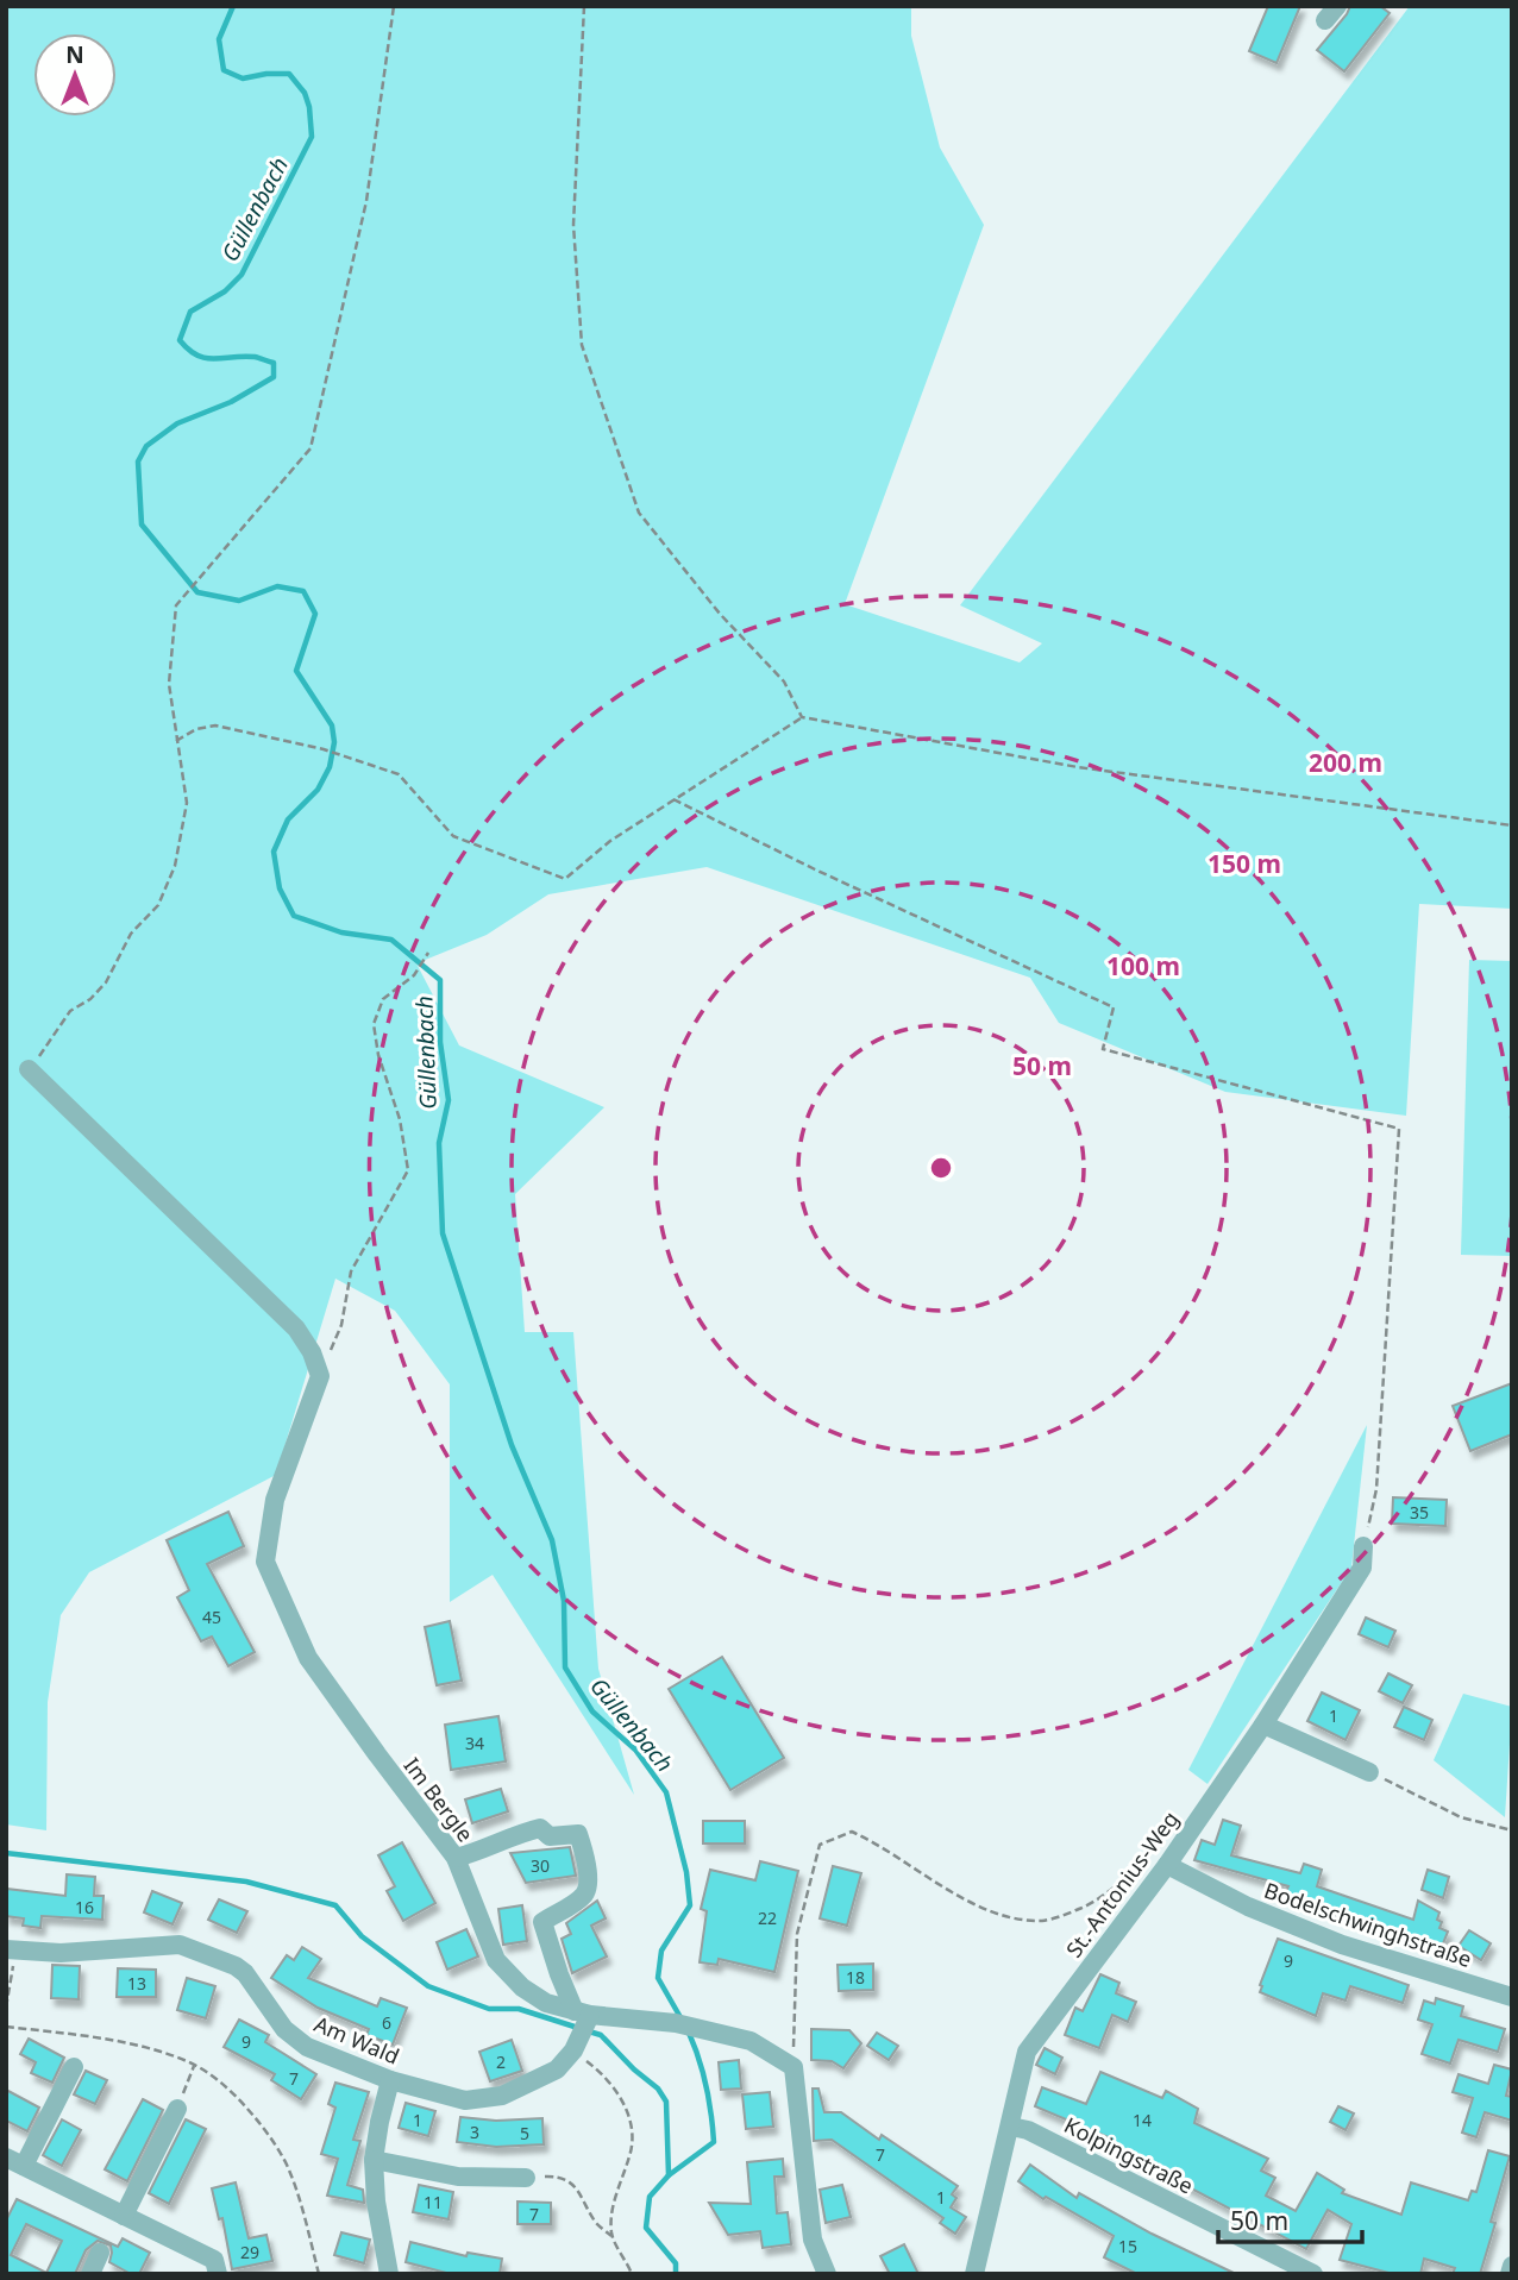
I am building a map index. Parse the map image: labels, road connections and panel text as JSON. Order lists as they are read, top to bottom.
{
  "streets": {
    "street": [
      "Im Bergle",
      "St.-Antonius-Weg",
      "Bodelschwinghstraße",
      "Am Wald",
      "Kolpingstraße"
    ]
  },
  "crossings": [
    ["Im Bergle", "Am Wald"],
    ["St.-Antonius-Weg", "Bodelschwinghstraße"],
    ["St.-Antonius-Weg", "Kolpingstraße"]
  ],
  "water": ["Güllenbach"],
  "house_numbers": [
    "35",
    "45",
    "1",
    "34",
    "30",
    "16",
    "22",
    "9",
    "18",
    "13",
    "6",
    "9",
    "2",
    "7",
    "1",
    "14",
    "3",
    "5",
    "7",
    "1",
    "11",
    "7",
    "15",
    "29"
  ],
  "scale_bar": "50 m",
  "north": "top",
  "rings": [
    "200 m",
    "150 m",
    "100 m",
    "50 m"
  ]
}
